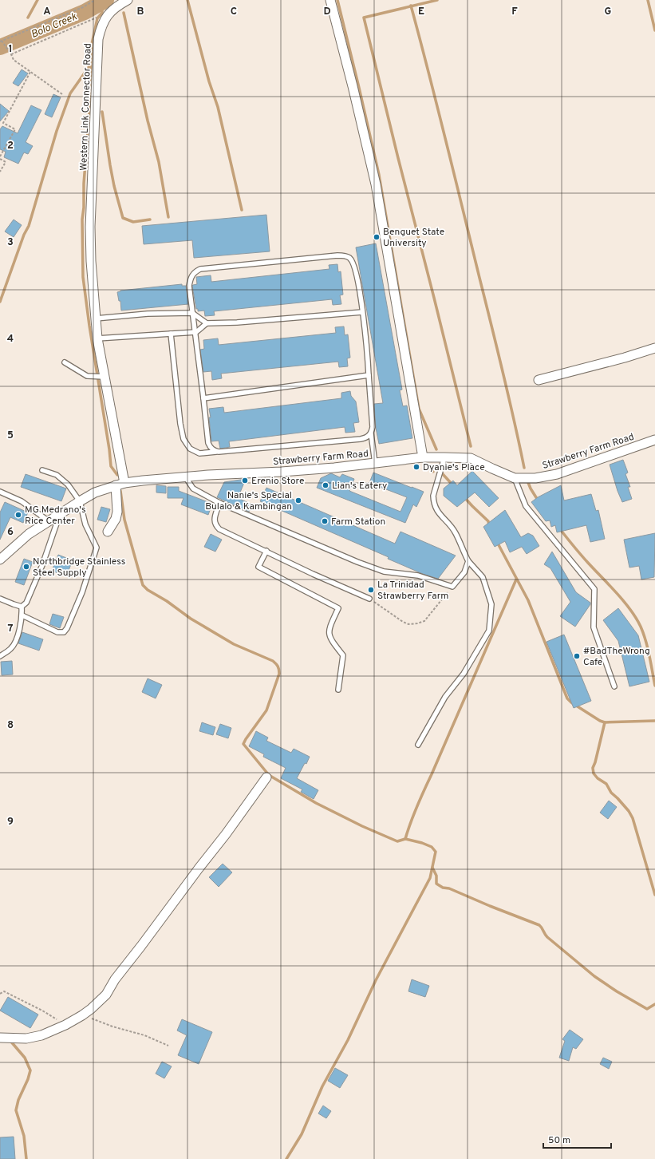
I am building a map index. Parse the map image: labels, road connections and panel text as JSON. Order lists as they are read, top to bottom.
{
  "streets": {
    "street": ["Western Link Connector Road", "Strawberry Farm Road"]
  },
  "crossings": [
    ["Western Link Connector Road", "Strawberry Farm Road"]
  ],
  "water": ["Bolo Creek"],
  "places": [
    "Benguet State University",
    "Dyanie's Place",
    "Erenio Store",
    "Lian's Eatery",
    "Nanie's Special Bulalo & Kambingan",
    "MG Medrano's Rice Center",
    "Farm Station",
    "Northbridge Stainless Steel Supply",
    "La Trinidad Strawberry Farm",
    "#BadTheWrong Cafe"
  ],
  "scale_bar": "50 m",
  "grid": {
    "columns": [
      "A",
      "B",
      "C",
      "D",
      "E",
      "F",
      "G"
    ],
    "rows": [
      "1",
      "2",
      "3",
      "4",
      "5",
      "6",
      "7",
      "8",
      "9"
    ]
  }
}
